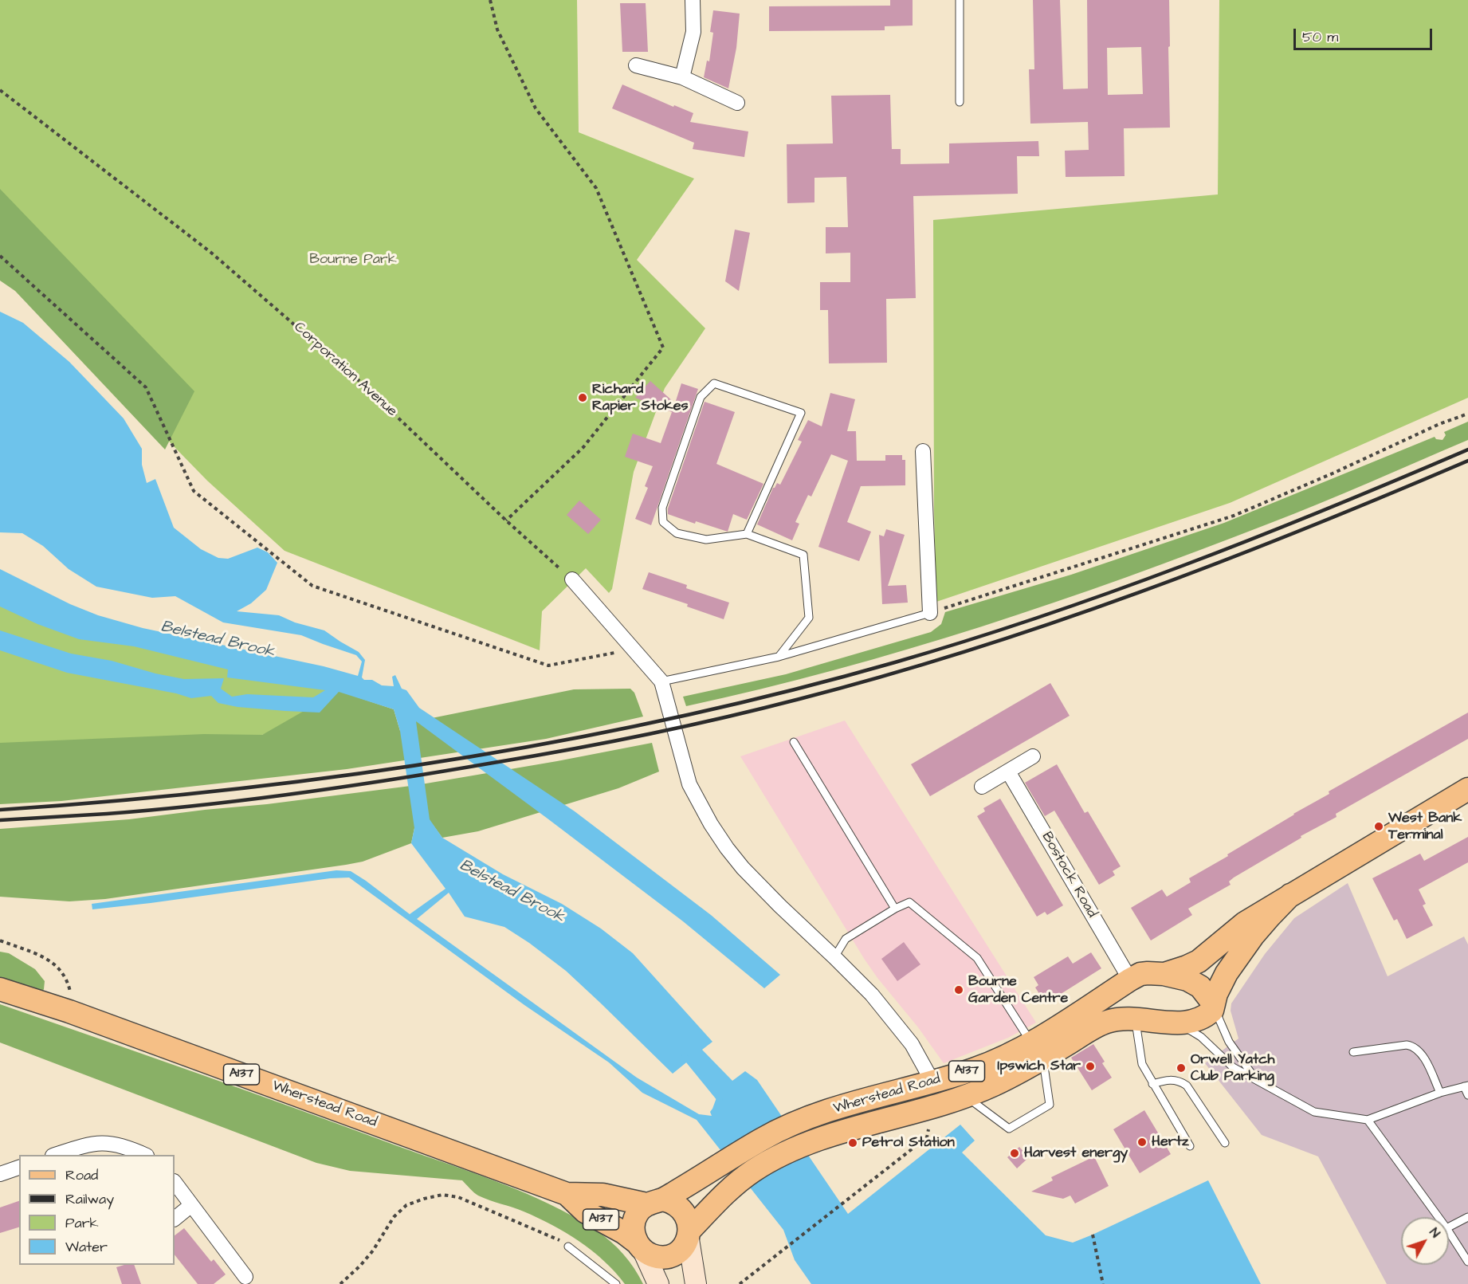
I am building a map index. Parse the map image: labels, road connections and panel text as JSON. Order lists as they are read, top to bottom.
{
  "streets": {
    "main road": ["A137", "Wherstead Road"],
    "street": ["Bostock Road"],
    "path": ["Corporation Avenue"]
  },
  "crossings": [
    ["Bostock Road", "Wherstead Road"],
    ["A137", "Wherstead Road"]
  ],
  "water": ["Belstead Brook"],
  "parks": ["Bourne Park"],
  "places": [
    "Richard Rapier Stokes",
    "West Bank Terminal",
    "Bourne Garden Centre",
    "Ipswich Star",
    "Orwell Yatch Club Parking",
    "Hertz",
    "Petrol Station",
    "Harvest energy"
  ],
  "legend": [
    "Road",
    "Railway",
    "Park",
    "Water"
  ],
  "scale_bar": "50 m",
  "north": "top right"
}
